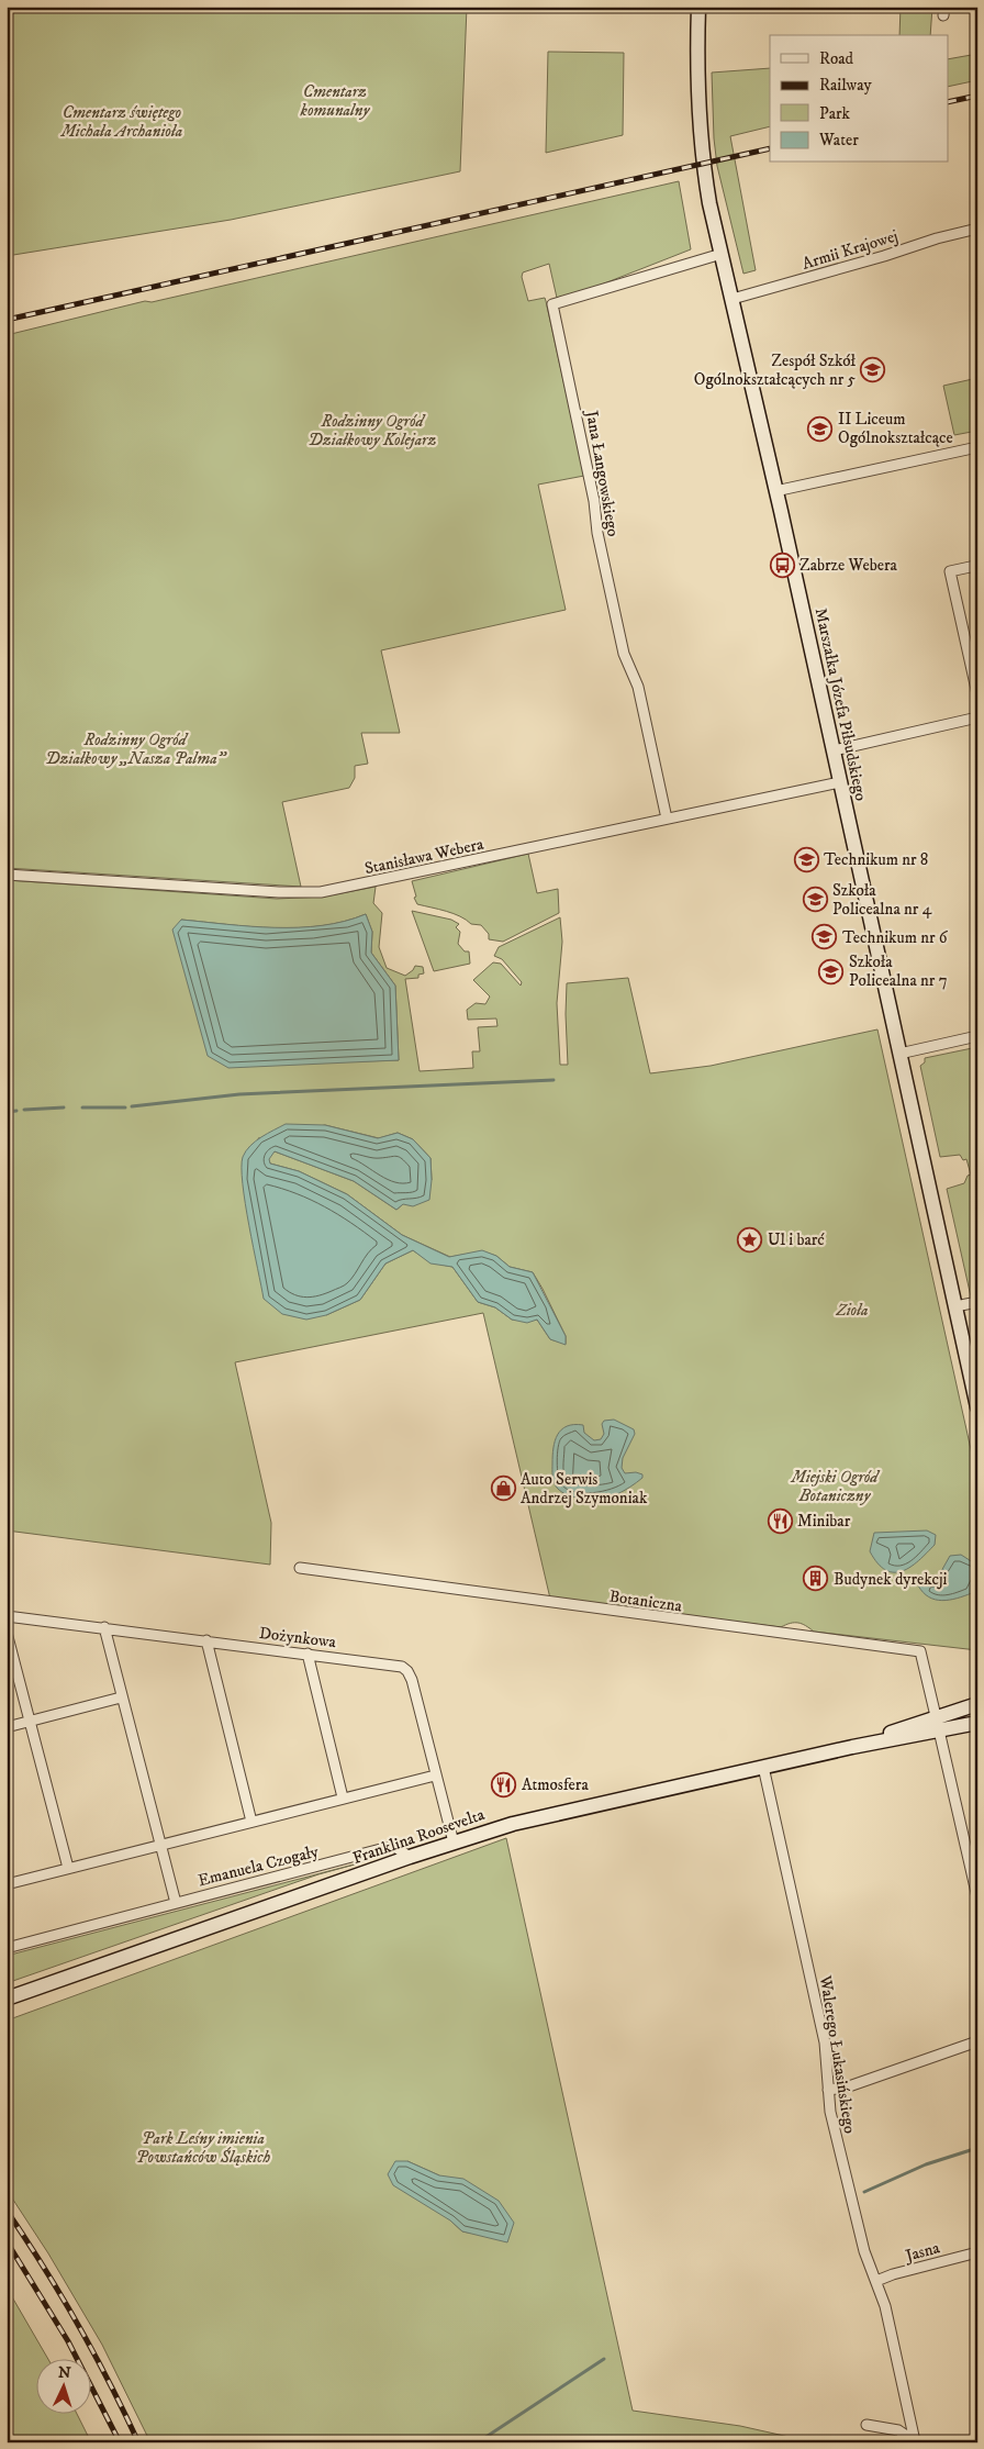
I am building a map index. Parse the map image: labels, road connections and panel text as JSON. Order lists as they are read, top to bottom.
{
  "streets": {
    "street": [
      "Armii Krajowej",
      "Jana Łangowskiego",
      "Marszałka Józefa Piłsudskiego",
      "Stanisława Webera",
      "Botaniczna",
      "Dożynkowa",
      "Franklina Roosevelta",
      "Emanuela Czogały",
      "Walerego Łukasińskiego",
      "Jasna"
    ]
  },
  "crossings": [
    ["Armii Krajowej", "Marszałka Józefa Piłsudskiego"],
    ["Jana Łangowskiego", "Marszałka Józefa Piłsudskiego"],
    ["Jana Łangowskiego", "Stanisława Webera"],
    ["Marszałka Józefa Piłsudskiego", "Stanisława Webera"],
    ["Botaniczna", "Franklina Roosevelta"],
    ["Dożynkowa", "Franklina Roosevelta"],
    ["Franklina Roosevelta", "Emanuela Czogały"],
    ["Franklina Roosevelta", "Walerego Łukasińskiego"],
    ["Walerego Łukasińskiego", "Jasna"]
  ],
  "parks": [
    "Cmentarz komunalny",
    "Cmentarz świętego Michała Archanioła",
    "Rodzinny Ogród Działkowy Kolejarz",
    "Rodzinny Ogród Działkowy „Nasza Palma”",
    "Zioła",
    "Miejski Ogród Botaniczny",
    "Park Leśny imienia Powstańców Śląskich"
  ],
  "places": {
    "school or university": [
      "Zespół Szkół Ogólnokształcących nr 5",
      "II Liceum Ogólnokształcące",
      "Technikum nr 8",
      "Szkoła Policealna nr 4",
      "Technikum nr 6",
      "Szkoła Policealna nr 7"
    ],
    "bus stop": ["Zabrze Webera"],
    "place": ["Ul i barć"],
    "shop": ["Auto Serwis Andrzej Szymoniak"],
    "restaurant": ["Minibar", "Atmosfera"],
    "building": ["Budynek dyrekcji"]
  },
  "legend": [
    "Road",
    "Railway",
    "Park",
    "Water"
  ],
  "north": "top"
}
